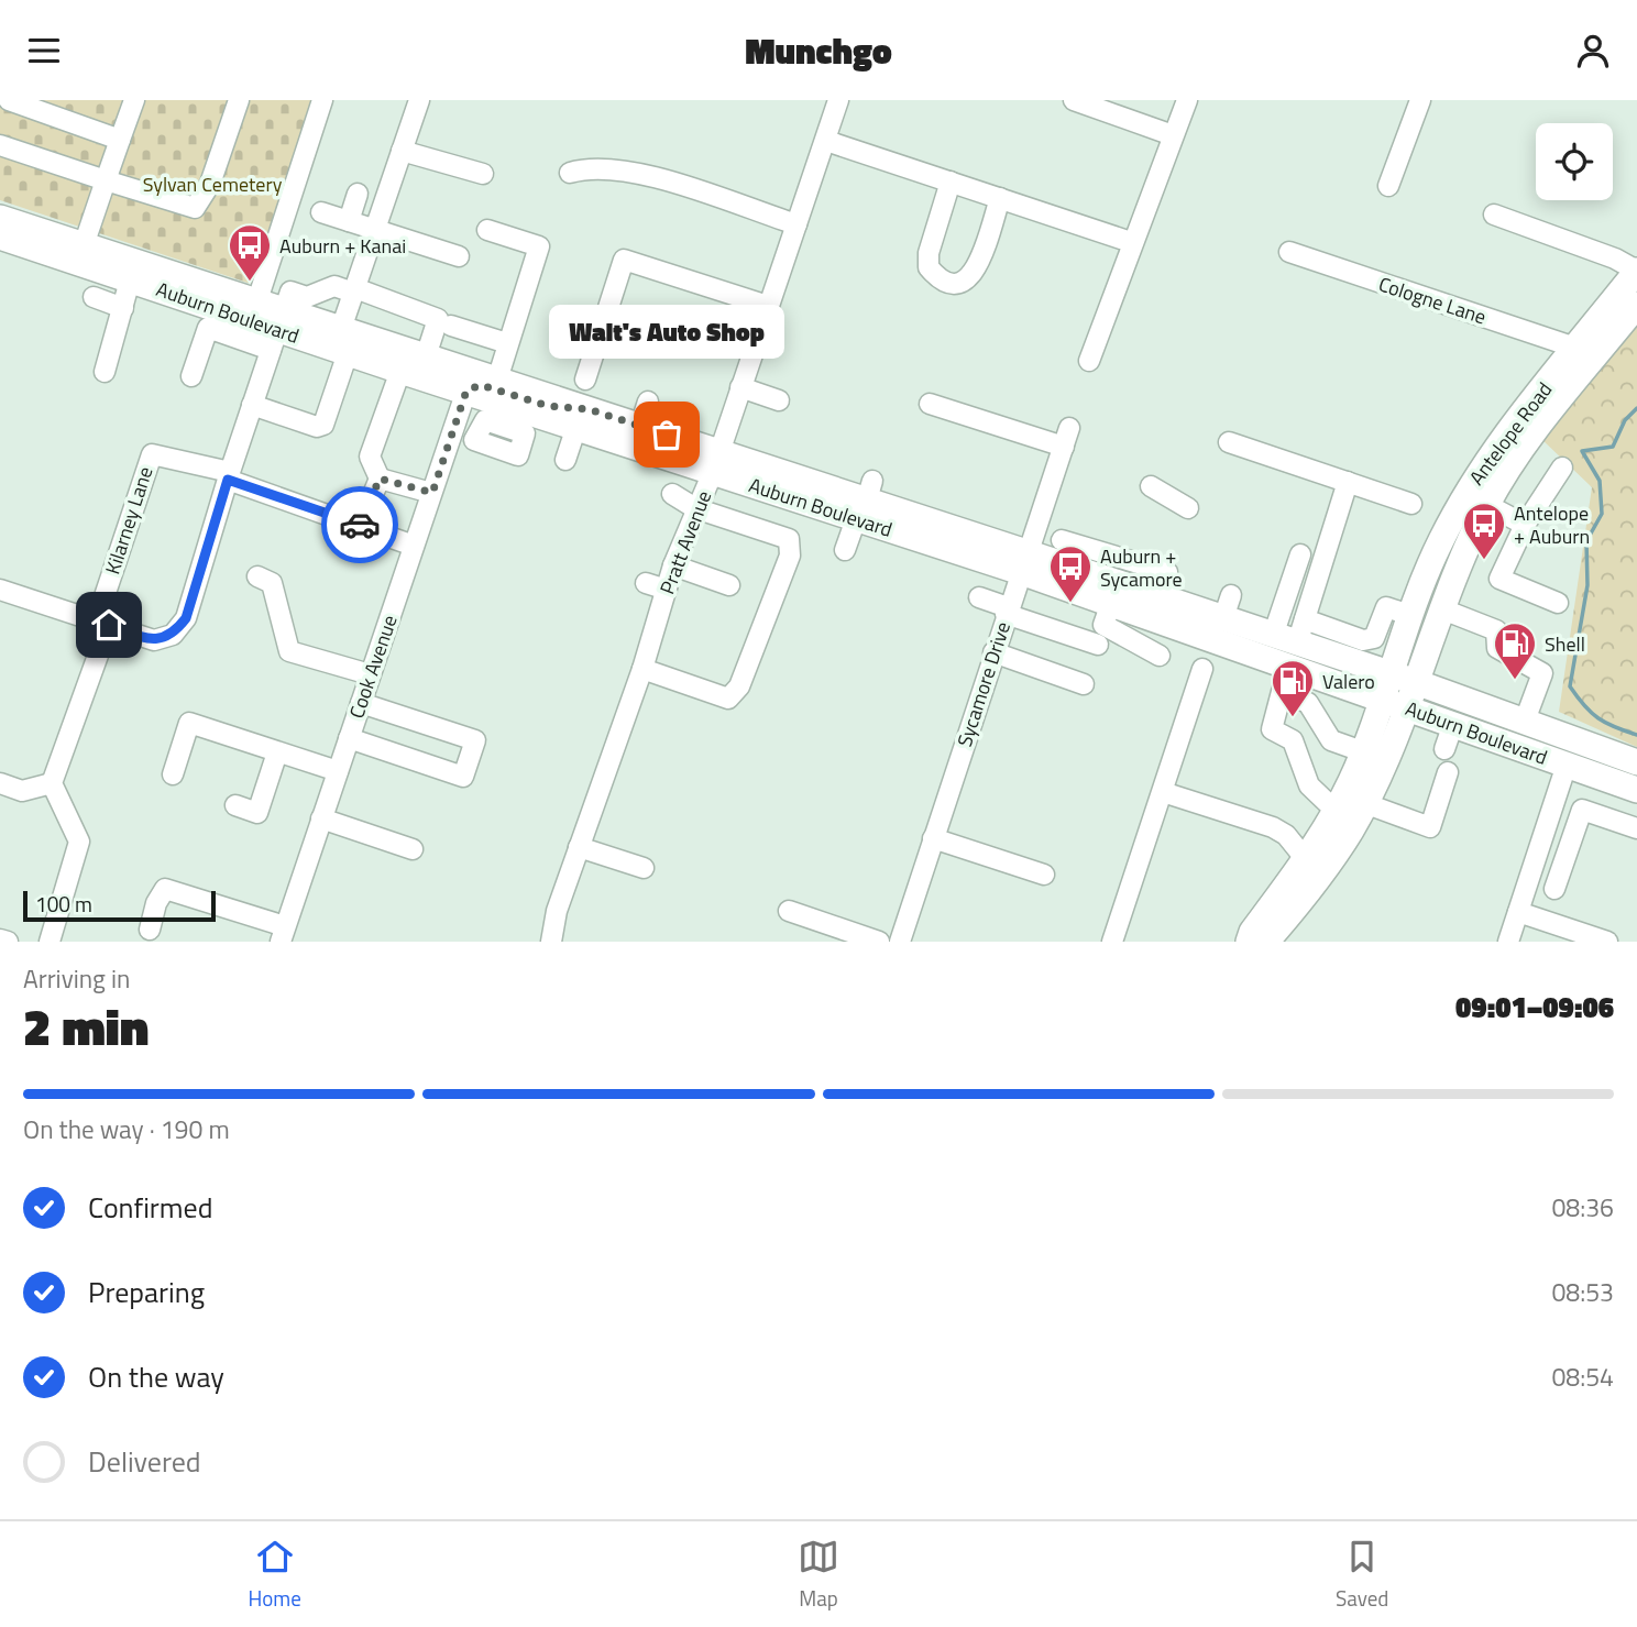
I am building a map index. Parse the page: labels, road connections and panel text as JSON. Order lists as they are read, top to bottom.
{
  "streets": {
    "main road": ["Auburn Boulevard", "Antelope Road"],
    "street": [
      "Cologne Lane",
      "Kilarney Lane",
      "Pratt Avenue",
      "Cook Avenue",
      "Sycamore Drive"
    ]
  },
  "crossings": [
    ["Cologne Lane", "Antelope Road"],
    ["Auburn Boulevard", "Antelope Road"],
    ["Auburn Boulevard", "Pratt Avenue"],
    ["Auburn Boulevard", "Cook Avenue"],
    ["Auburn Boulevard", "Sycamore Drive"]
  ],
  "parks": ["Sylvan Cemetery"],
  "places": {
    "bus stop": ["Auburn + Kanai", "Antelope + Auburn", "Auburn + Sycamore"],
    "other": ["Walt's Auto Shop"],
    "fuel station": ["Shell", "Valero"]
  },
  "scale_bar": "100 m",
  "page": {
    "header": "Munchgo",
    "bubble": "Walt's Auto Shop",
    "scale": "100 m",
    "heading": ["2 min", "Arriving in", "09:01–09:06"],
    "bar": "On the way · 190 m",
    "list": [
      ["Confirmed", "08:36"],
      ["Preparing", "08:53"],
      ["On the way", "08:54"],
      "Delivered"
    ],
    "tabs": ["Home", "Map", "Saved"]
  }
}
